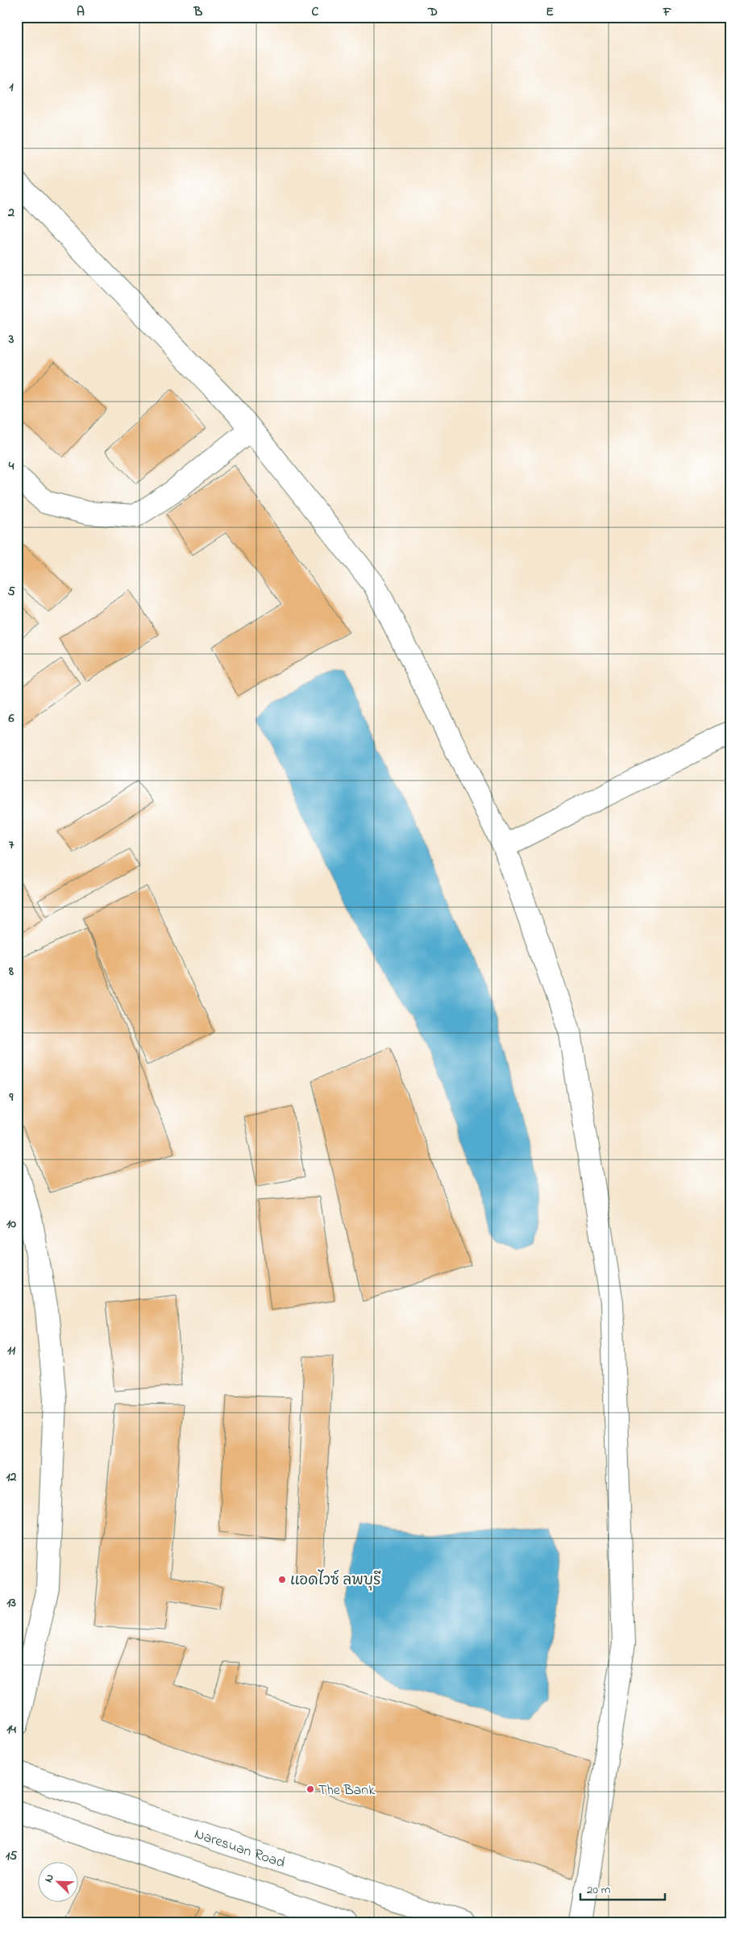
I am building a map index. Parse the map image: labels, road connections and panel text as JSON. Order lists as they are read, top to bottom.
{
  "streets": {
    "street": ["Naresuan Road"]
  },
  "places": ["แอดไวซ์ ลพบุรี", "The Bank"],
  "scale_bar": "20 m",
  "north": "top left",
  "grid": {
    "columns": [
      "A",
      "B",
      "C",
      "D",
      "E",
      "F"
    ],
    "rows": [
      "1",
      "2",
      "3",
      "4",
      "5",
      "6",
      "7",
      "8",
      "9",
      "10",
      "11",
      "12",
      "13",
      "14",
      "15"
    ]
  }
}
